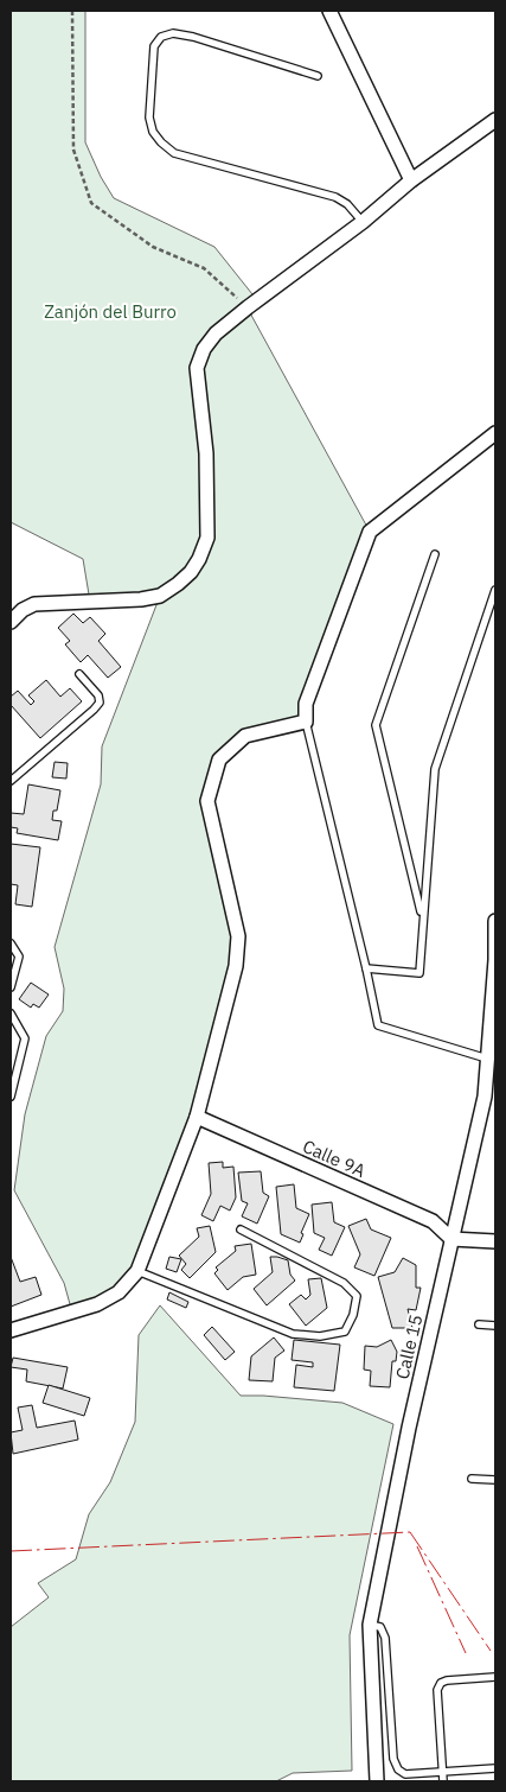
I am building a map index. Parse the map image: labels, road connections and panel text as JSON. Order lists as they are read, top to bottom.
{
  "streets": {
    "street": ["Calle 9A", "Calle 15"]
  },
  "crossings": [
    ["Calle 9A", "Calle 15"]
  ],
  "parks": ["Zanjón del Burro"]
}
